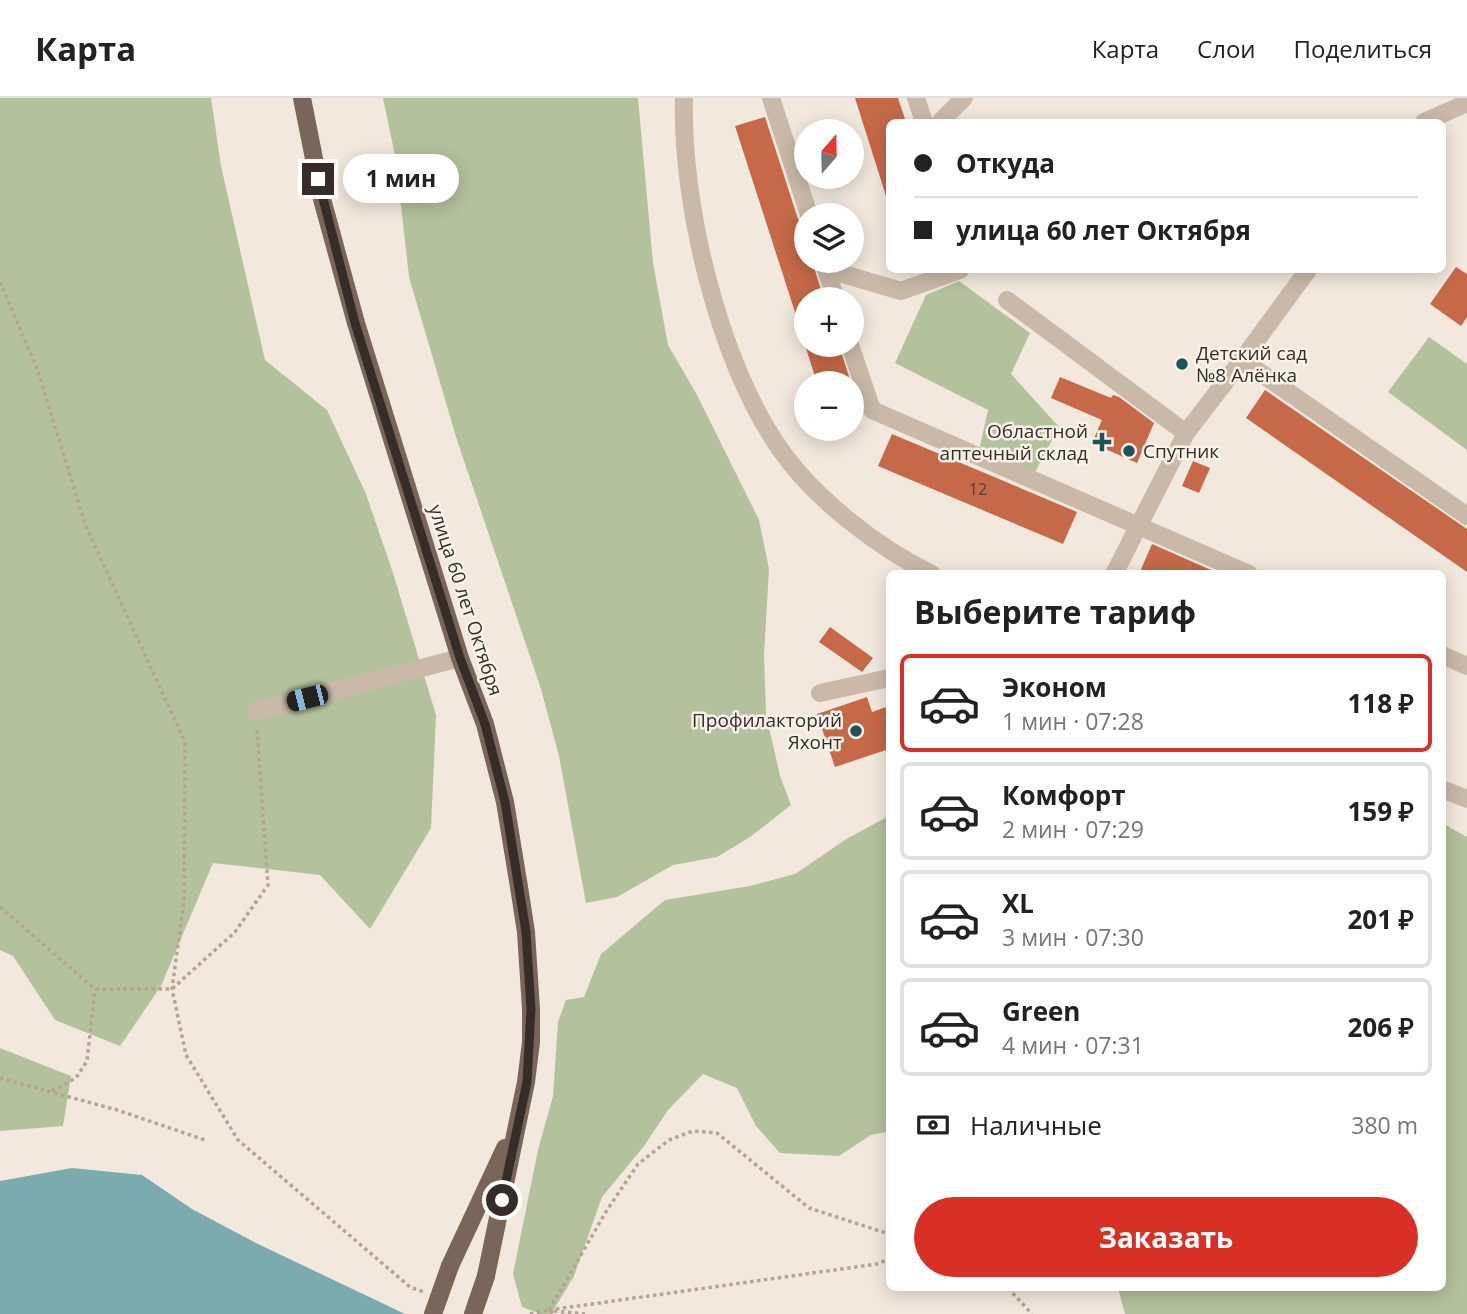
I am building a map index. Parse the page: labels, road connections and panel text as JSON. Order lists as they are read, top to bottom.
{
  "streets": {
    "main road": ["улица 60 лет Октября"]
  },
  "places": {
    "other": ["Детский сад №8 Алёнка", "Спутник", "Профилакторий Яхонт"],
    "health": ["Областной аптечный склад"]
  },
  "house_numbers": ["12"],
  "north": "top",
  "page": {
    "header": "Карта",
    "nav": ["Карта", "Слои", "Поделиться"],
    "map_buttons": ["+", "−"],
    "banner": ["Откуда", "улица 60 лет Октября"],
    "bubble": "1 мин",
    "heading": "Выберите тариф",
    "list": [
      {
        "name": "Эконом",
        "note": "1 мин · 07:28",
        "value": "118 ₽"
      },
      {
        "name": "Комфорт",
        "note": "2 мин · 07:29",
        "value": "159 ₽"
      },
      {
        "name": "XL",
        "note": "3 мин · 07:30",
        "value": "201 ₽"
      },
      {
        "name": "Green",
        "note": "4 мин · 07:31",
        "value": "206 ₽"
      }
    ],
    "pay": ["Наличные", "380 m"],
    "buttons": "Заказать"
  }
}
